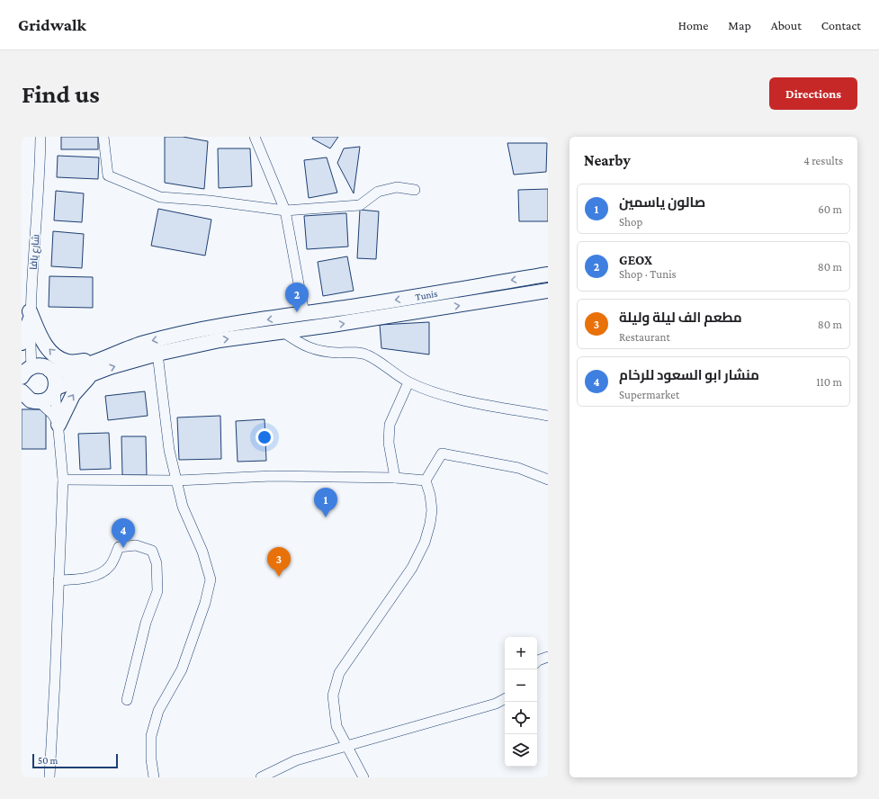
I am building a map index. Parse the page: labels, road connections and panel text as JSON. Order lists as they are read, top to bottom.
{
  "streets": {
    "main road": ["Tunis"],
    "street": ["شارع يافا"]
  },
  "scale_bar": "50 m",
  "page": {
    "header": "Gridwalk",
    "nav": [
      "Home",
      "Map",
      "About",
      "Contact"
    ],
    "buttons": "Directions",
    "title": "Find us",
    "heading": ["Nearby", "4 results"],
    "list": [
      {
        "mark": "1",
        "name": "صالون ياسمين",
        "note": "Shop",
        "value": "60 m"
      },
      {
        "mark": "2",
        "name": "GEOX",
        "note": "Shop · Tunis",
        "value": "80 m"
      },
      {
        "mark": "3",
        "name": "مطعم الف ليلة وليلة",
        "note": "Restaurant",
        "value": "80 m"
      },
      {
        "mark": "4",
        "name": "منشار ابو السعود للرخام",
        "note": "Supermarket",
        "value": "110 m"
      }
    ],
    "pins": [
      "2",
      "1",
      "4",
      "3"
    ],
    "map_buttons": ["+", "−"],
    "scale": "50 m"
  }
}
